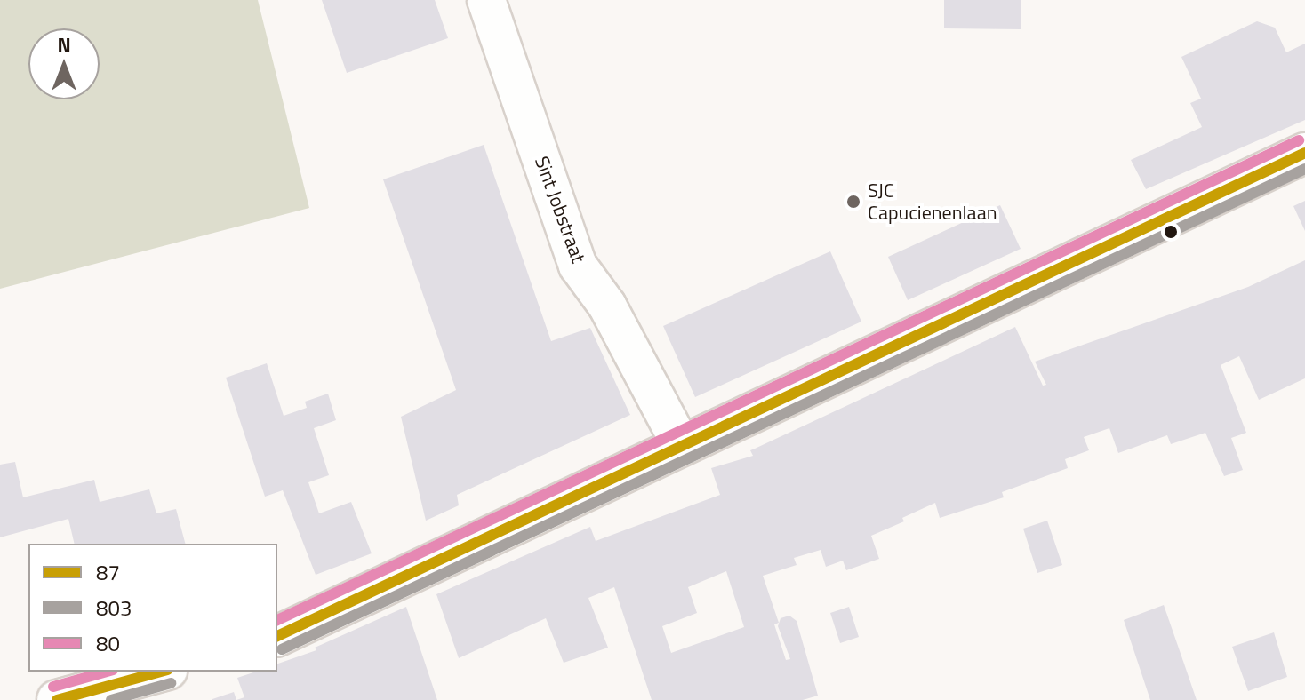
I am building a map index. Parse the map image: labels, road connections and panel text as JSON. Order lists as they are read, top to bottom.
{
  "streets": {
    "street": ["Sint Jobstraat"]
  },
  "places": ["SJC Capucienenlaan"],
  "lines": ["transit line 80", "transit line 87", "transit line 803"],
  "legend": ["87", "803", "80"],
  "north": "top"
}
